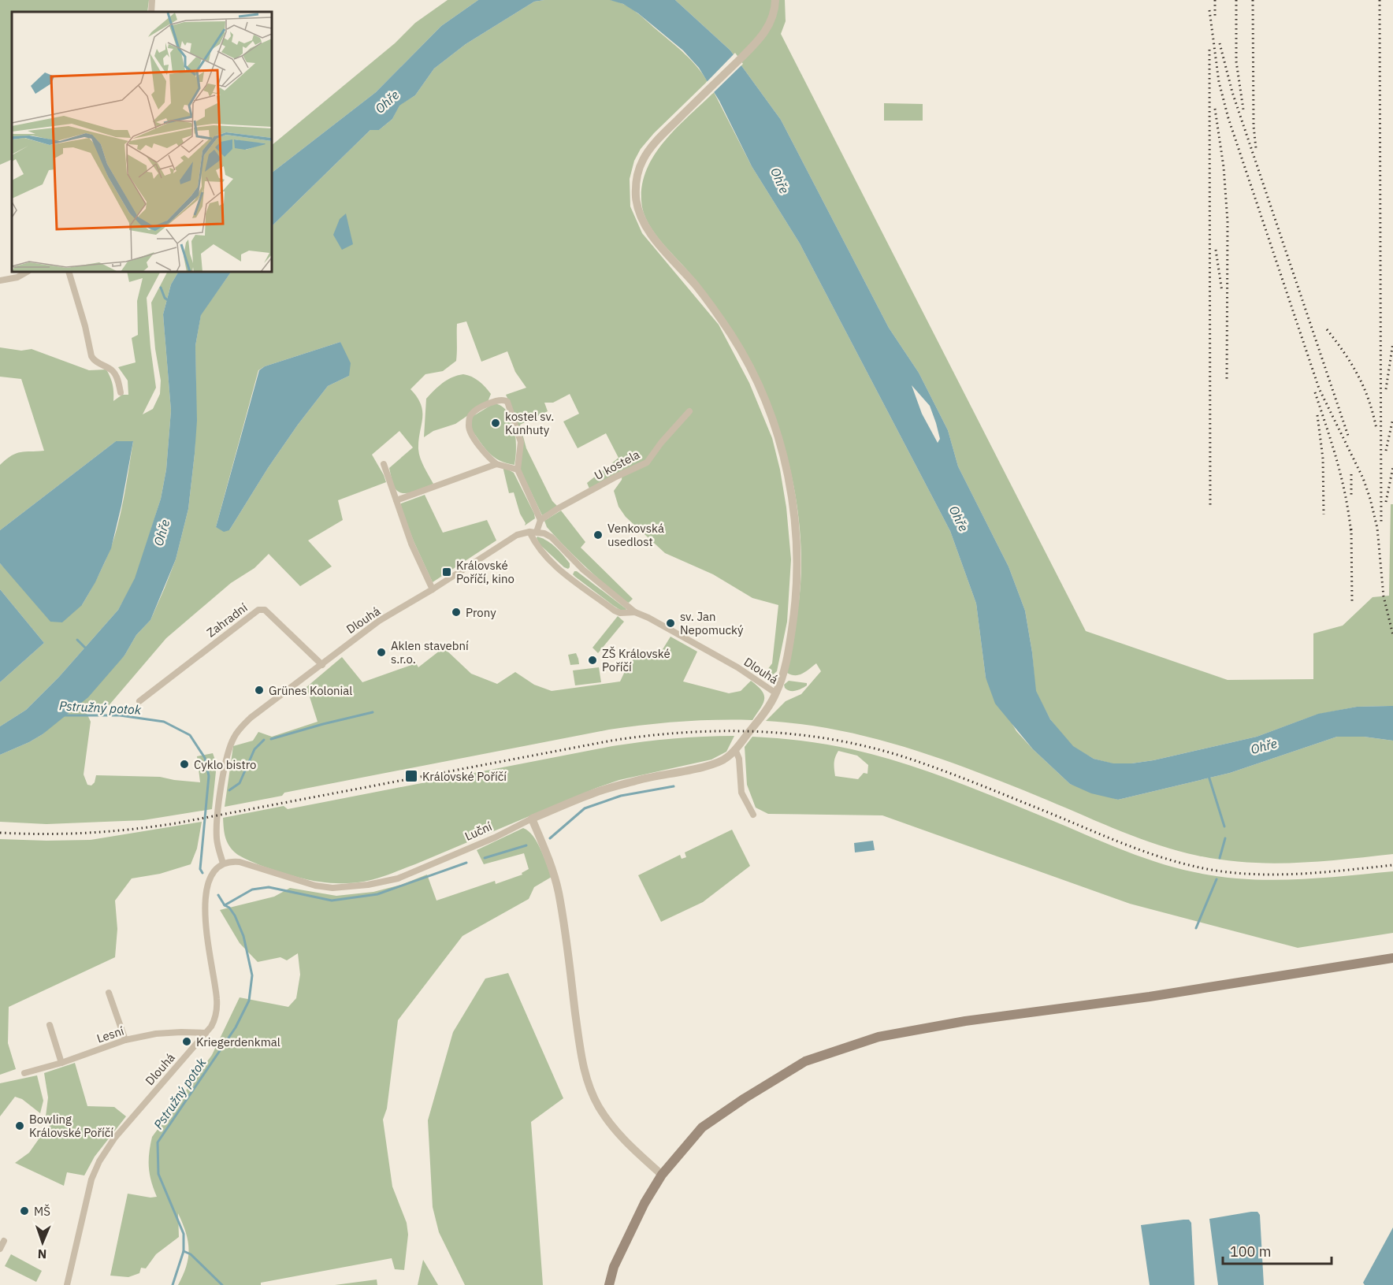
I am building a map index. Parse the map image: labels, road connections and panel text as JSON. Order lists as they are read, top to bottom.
{
  "streets": {
    "street": [
      "U kostela",
      "Zahradní",
      "Dlouhá",
      "Luční",
      "Lesní"
    ]
  },
  "crossings": [
    ["Zahradní", "Dlouhá"],
    ["Dlouhá", "Luční"],
    ["Dlouhá", "Lesní"]
  ],
  "water": ["Ohře", "Pstružný potok"],
  "places": {
    "other": [
      "kostel sv. Kunhuty",
      "Venkovská usedlost",
      "Prony",
      "sv. Jan Nepomucký",
      "Aklen stavební s.r.o.",
      "ZŠ Královské Poříčí",
      "Grünes Kolonial",
      "Cyklo bistro",
      "Kriegerdenkmal",
      "Bowling Královské Poříčí",
      "MŠ"
    ],
    "transit": ["Královské Poříčí, kino", "Královské Poříčí"]
  },
  "scale_bar": "100 m",
  "north": "bottom"
}
